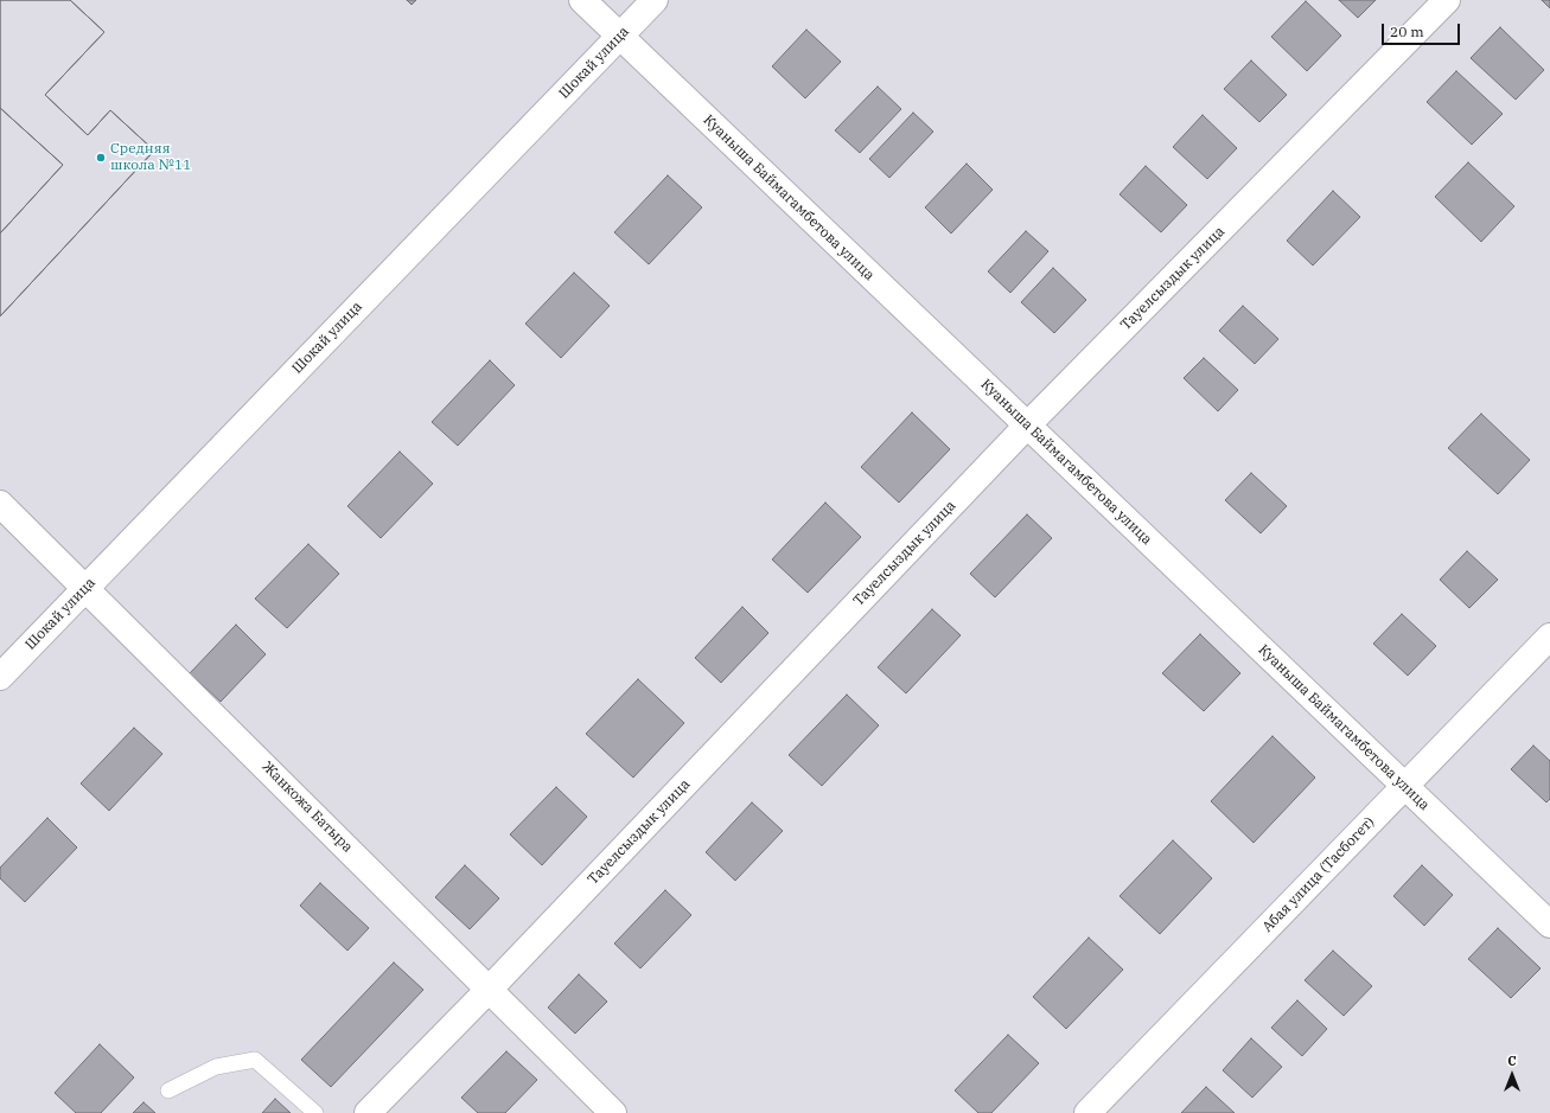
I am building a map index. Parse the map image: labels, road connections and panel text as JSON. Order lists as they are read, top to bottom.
{
  "streets": {
    "street": [
      "Шокай улица",
      "Куаныша Баймагамбетова улица",
      "Тауелсыздык улица",
      "Жанкожа Батыра",
      "Абая улица (Тасбогет)"
    ]
  },
  "crossings": [
    ["Шокай улица", "Куаныша Баймагамбетова улица"],
    ["Шокай улица", "Жанкожа Батыра"],
    ["Куаныша Баймагамбетова улица", "Тауелсыздык улица"],
    ["Куаныша Баймагамбетова улица", "Абая улица (Тасбогет)"],
    ["Тауелсыздык улица", "Жанкожа Батыра"]
  ],
  "places": ["Средняя школа №11"],
  "scale_bar": "20 m",
  "north": "top"
}
